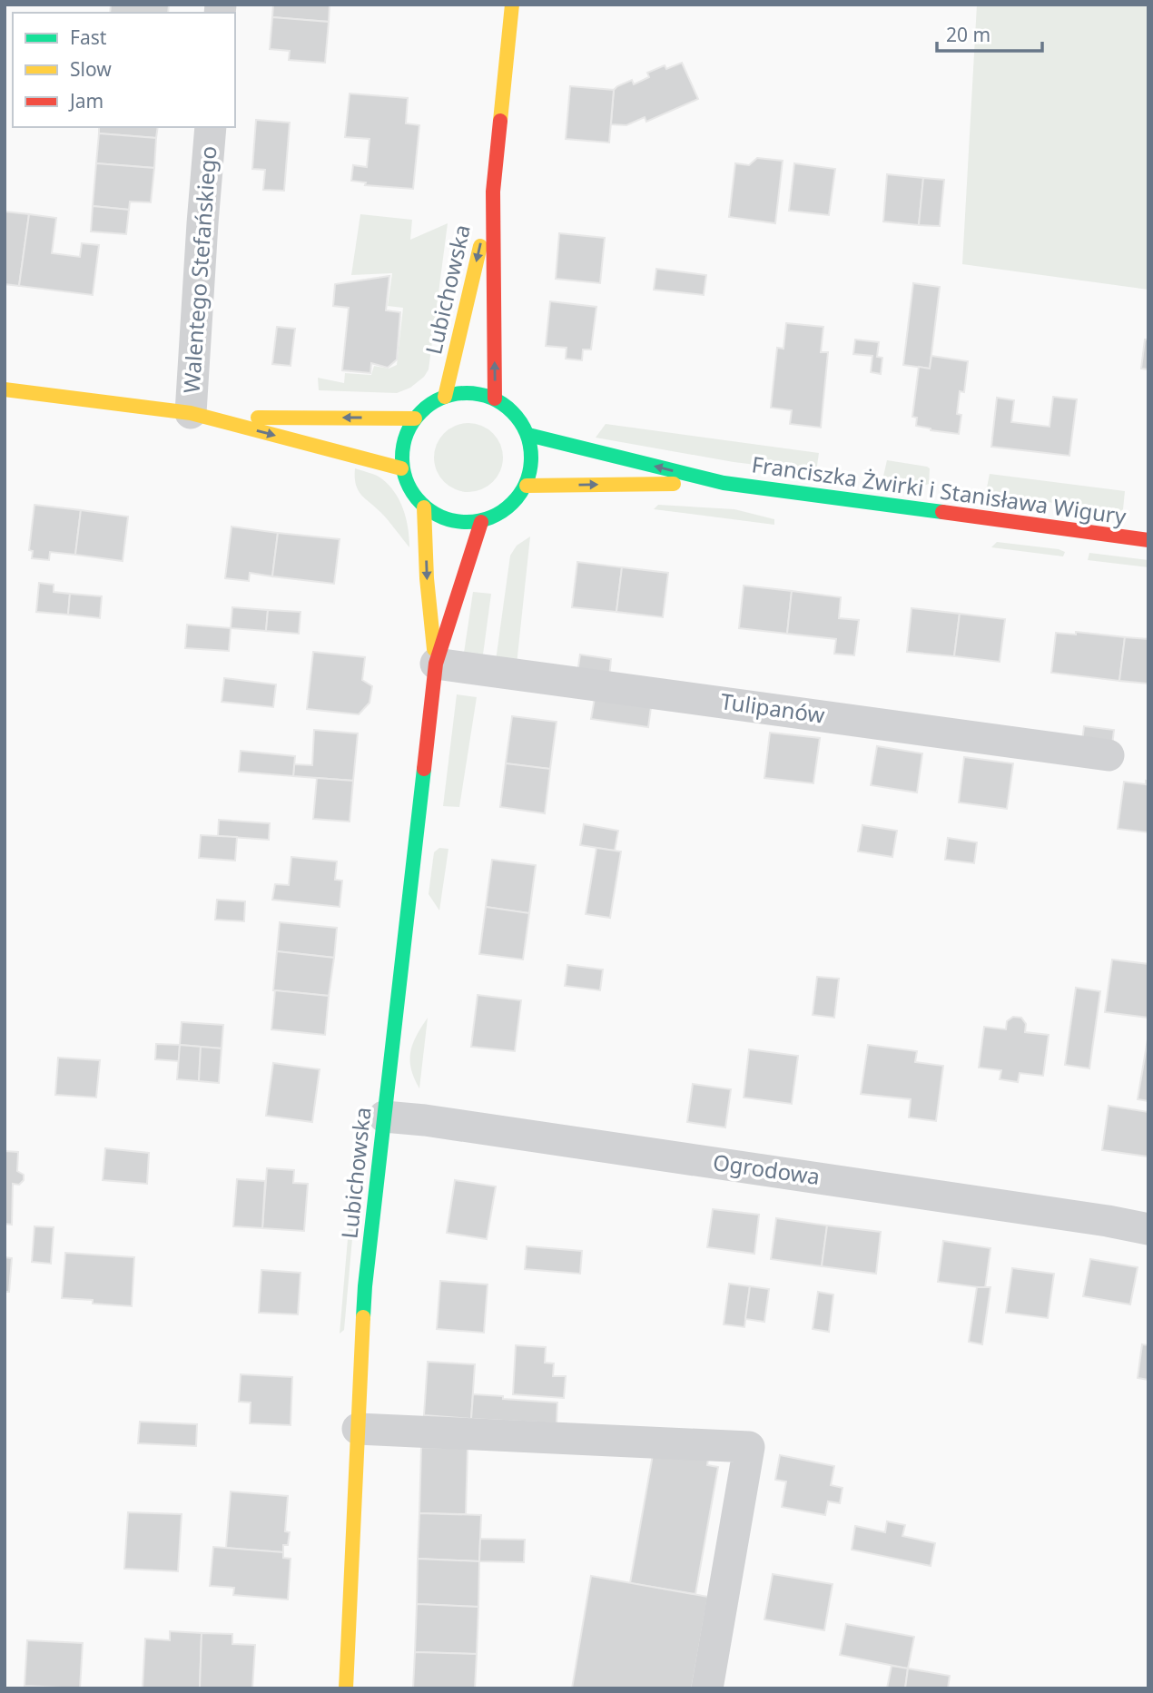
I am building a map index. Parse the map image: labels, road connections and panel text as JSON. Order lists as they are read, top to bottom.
{
  "streets": {
    "street": [
      "Walentego Stefańskiego",
      "Lubichowska",
      "Franciszka Żwirki i Stanisława Wigury",
      "Tulipanów",
      "Ogrodowa"
    ]
  },
  "crossings": [
    ["Lubichowska", "Franciszka Żwirki i Stanisława Wigury"],
    ["Lubichowska", "Tulipanów"],
    ["Lubichowska", "Ogrodowa"]
  ],
  "legend": ["Fast", "Slow", "Jam"],
  "scale_bar": "20 m"
}
